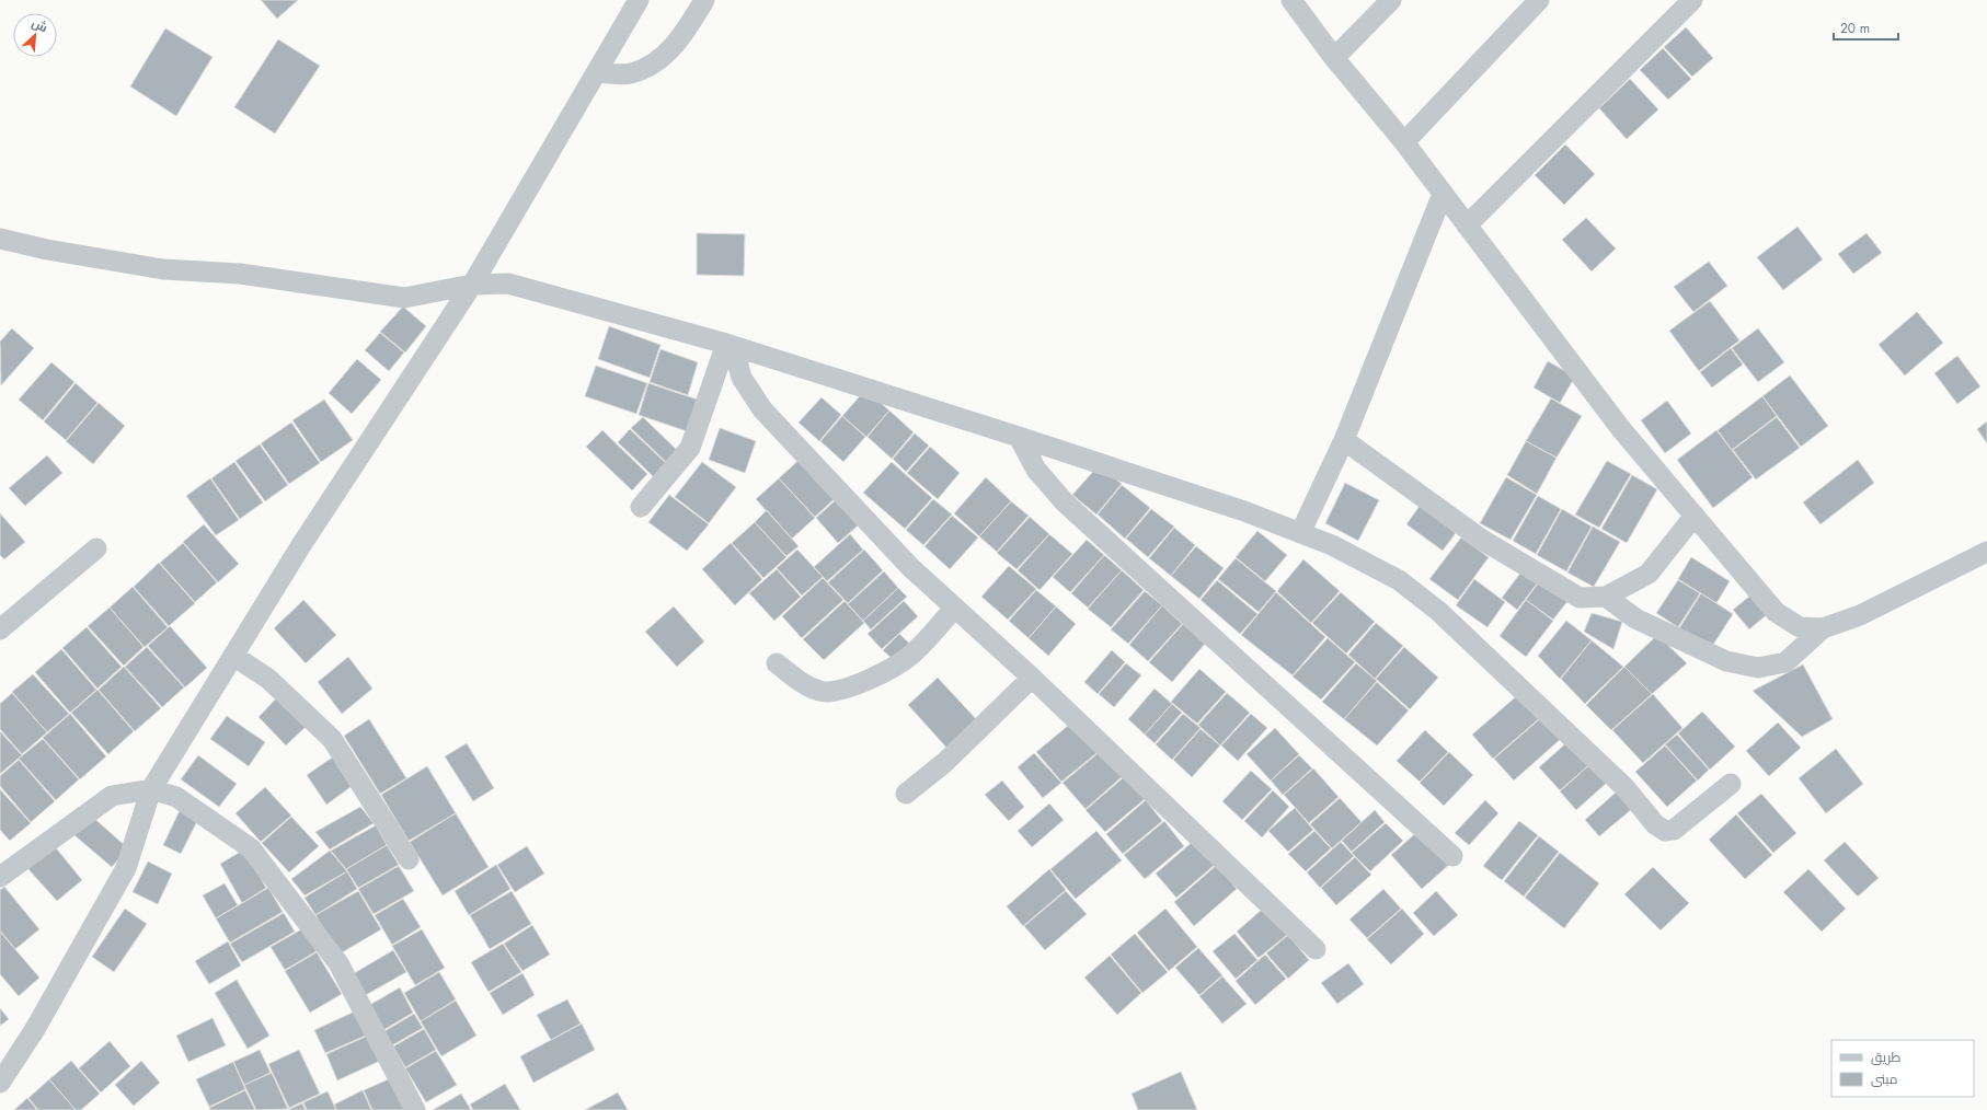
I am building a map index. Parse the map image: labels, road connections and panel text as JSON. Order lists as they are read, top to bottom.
{
  "legend": ["طريق", "مبنى"],
  "scale_bar": "20 m",
  "north": "top right"
}
